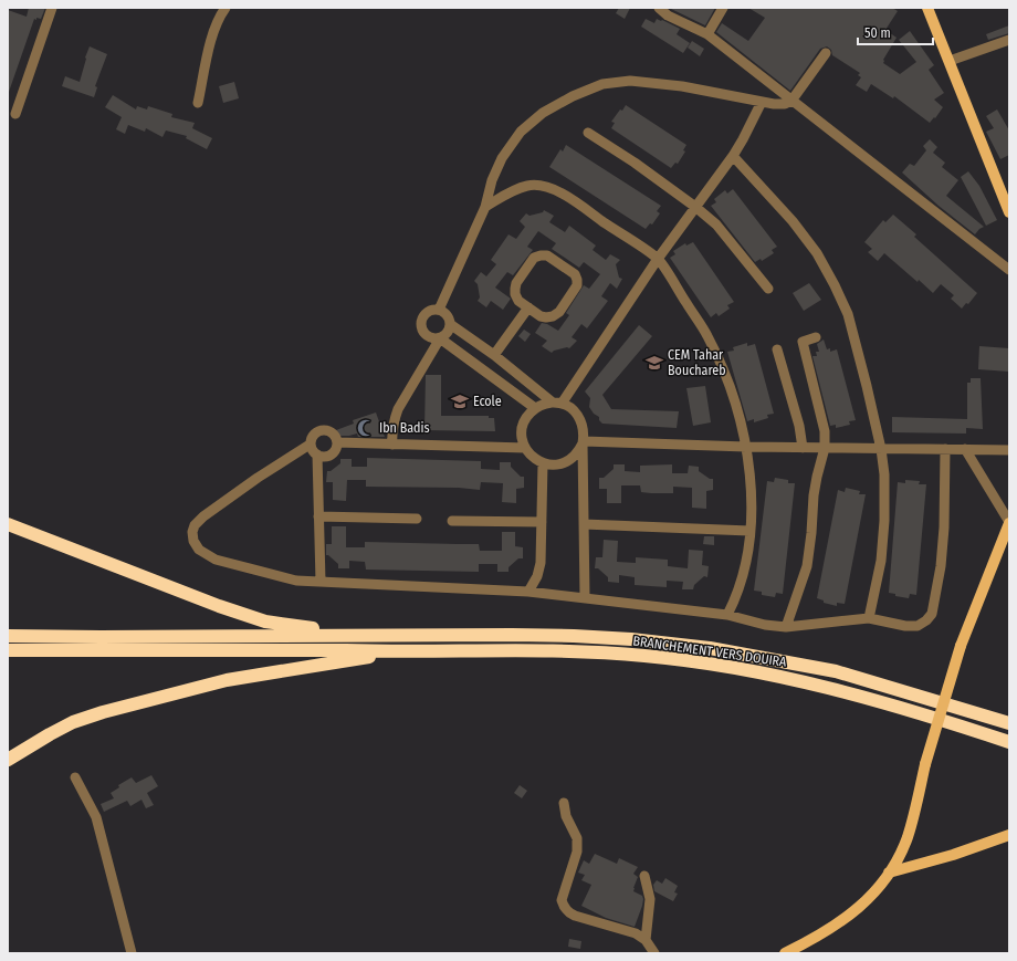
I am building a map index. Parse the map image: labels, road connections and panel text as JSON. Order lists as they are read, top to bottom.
{
  "streets": {
    "highway": ["BRANCHEMENT VERS DOUIRA"]
  },
  "places": {
    "school or university": ["CEM Tahar Bouchareb", "Ecole"],
    "mosque": ["Ibn Badis"]
  },
  "scale_bar": "50 m"
}
